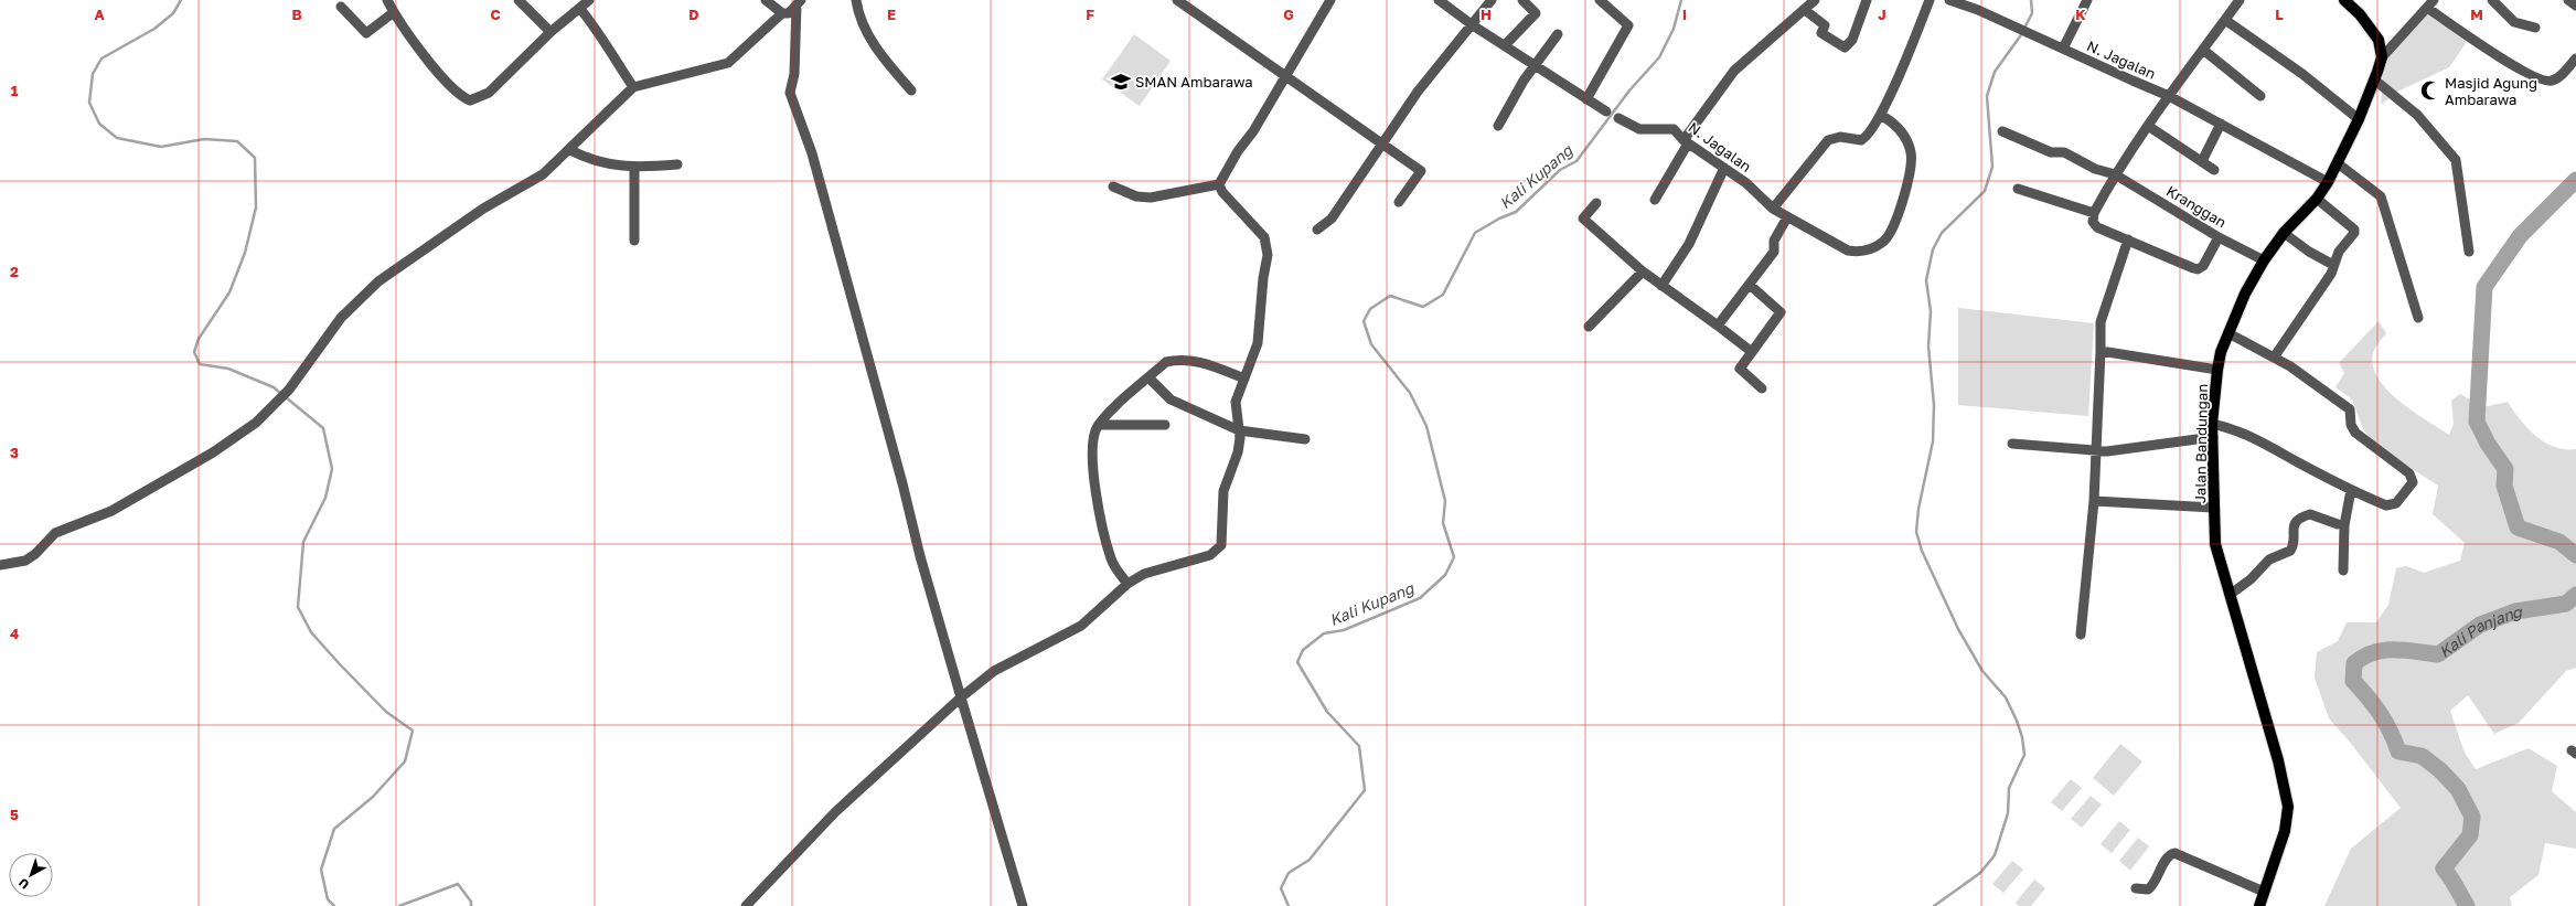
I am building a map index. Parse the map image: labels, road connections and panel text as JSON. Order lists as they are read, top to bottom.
{
  "streets": {
    "main road": ["Jalan Bandungan"],
    "street": ["N. Jagalan", "Kranggan"]
  },
  "crossings": [
    ["Kranggan", "Jalan Bandungan"]
  ],
  "water": ["Kali Kupang", "Kali Panjang"],
  "places": {
    "school or university": ["SMAN Ambarawa"],
    "mosque": ["Masjid Agung Ambarawa"]
  },
  "north": "bottom left",
  "grid": {
    "columns": [
      "A",
      "B",
      "C",
      "D",
      "E",
      "F",
      "G",
      "H",
      "I",
      "J",
      "K",
      "L",
      "M"
    ],
    "rows": [
      "1",
      "2",
      "3",
      "4",
      "5"
    ]
  }
}
